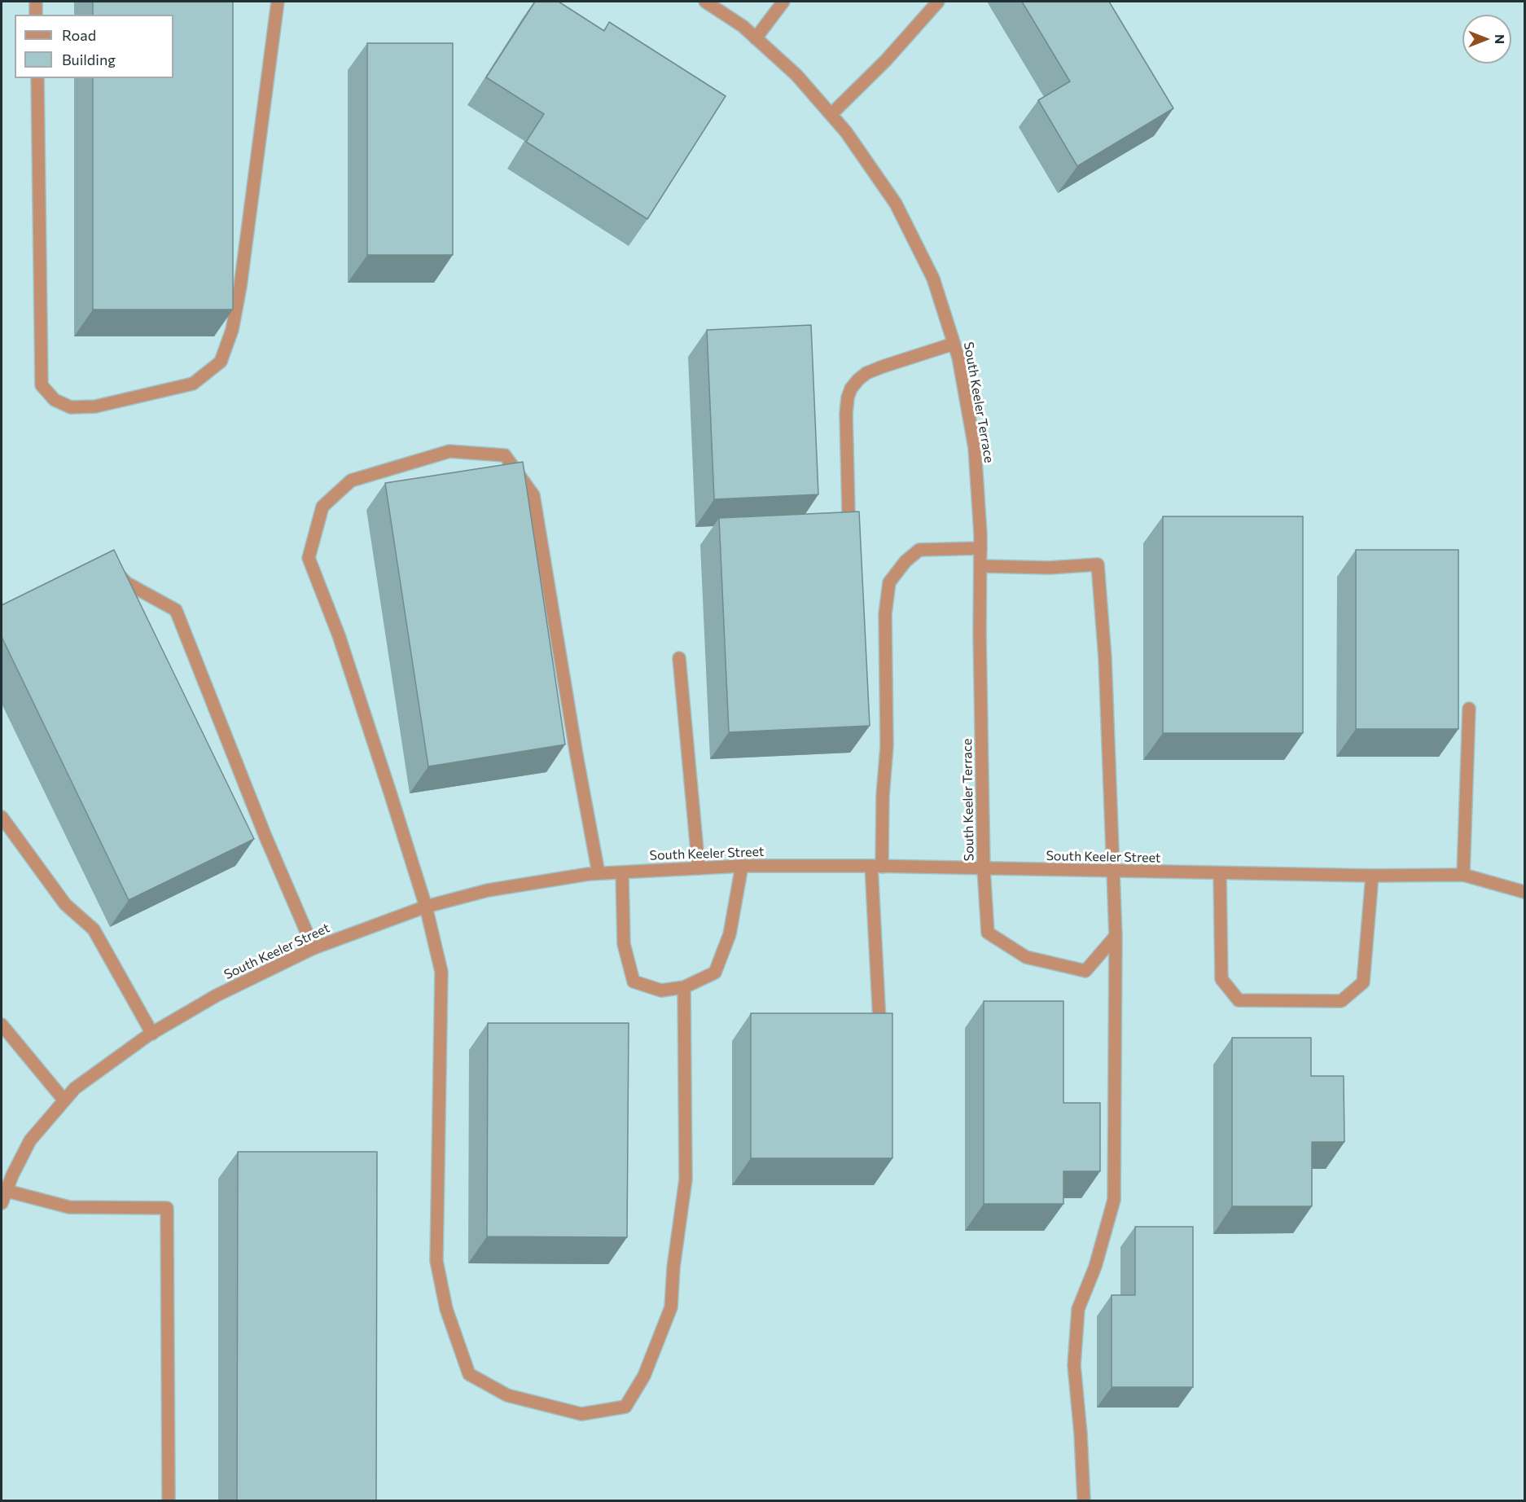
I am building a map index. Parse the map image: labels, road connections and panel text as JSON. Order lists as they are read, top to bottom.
{
  "streets": {
    "street": ["South Keeler Terrace", "South Keeler Street"]
  },
  "crossings": [
    ["South Keeler Terrace", "South Keeler Street"]
  ],
  "legend": ["Road", "Building"],
  "north": "right"
}
